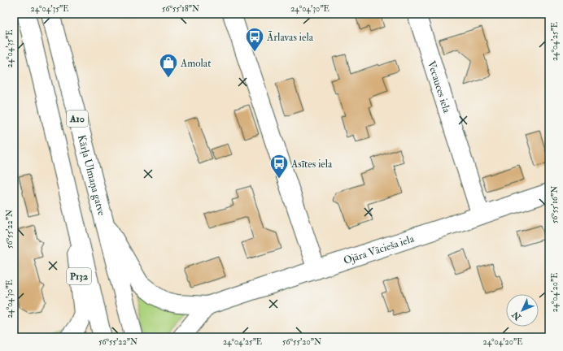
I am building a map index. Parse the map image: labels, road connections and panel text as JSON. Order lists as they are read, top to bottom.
{
  "streets": {
    "main road": [
      "Vecauces iela",
      "A10",
      "Kārļa Ulmaņa gatve",
      "Ojāra Vācieša iela",
      "P132"
    ]
  },
  "crossings": [
    ["Vecauces iela", "Ojāra Vācieša iela"],
    ["A10", "P132"],
    ["Kārļa Ulmaņa gatve", "Ojāra Vācieša iela"]
  ],
  "places": {
    "bus stop": ["Ārlavas iela", "Asītes iela"],
    "shop": ["Amolat"]
  },
  "north": "bottom left",
  "coordinates": [
    "24°04'35\"E",
    "56°55'18\"N",
    "24°04'30\"E",
    "24°04'25\"E",
    "56°55'16\"N",
    "56°55'22\"N",
    "24°04'20\"E",
    "56°55'20\"N"
  ]
}
